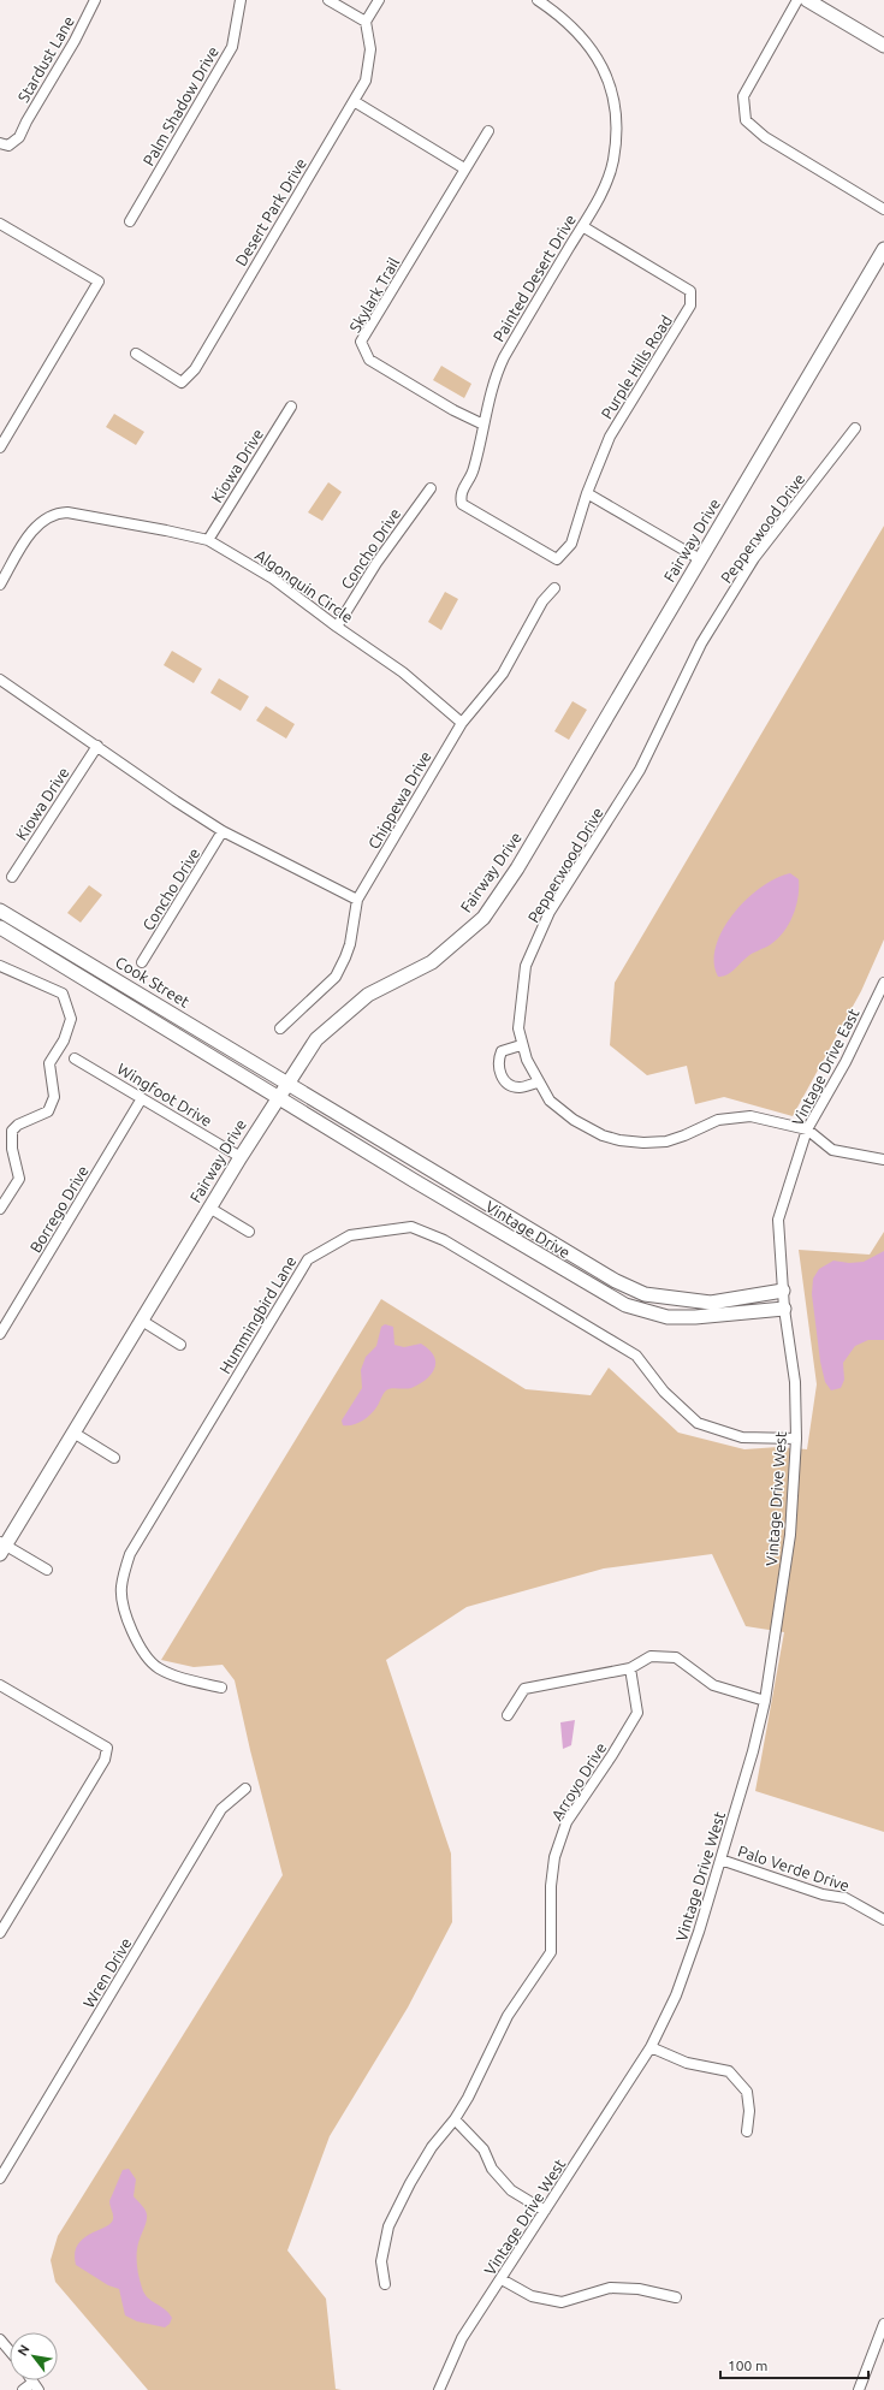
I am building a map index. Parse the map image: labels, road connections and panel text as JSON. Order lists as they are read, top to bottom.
{
  "streets": {
    "street": [
      "Stardust Lane",
      "Palm Shadow Drive",
      "Desert Park Drive",
      "Painted Desert Drive",
      "Skylark Trail",
      "Purple Hills Road",
      "Kiowa Drive",
      "Pepperwood Drive",
      "Fairway Drive",
      "Concho Drive",
      "Algonquin Circle",
      "Chippewa Drive",
      "Cook Street",
      "Vintage Drive East",
      "Wingfoot Drive",
      "Borrego Drive",
      "Vintage Drive",
      "Hummingbird Lane",
      "Vintage Drive West",
      "Arroyo Drive",
      "Palo Verde Drive",
      "Wren Drive"
    ]
  },
  "crossings": [
    ["Painted Desert Drive", "Skylark Trail"],
    ["Painted Desert Drive", "Purple Hills Road"],
    ["Kiowa Drive", "Algonquin Circle"],
    ["Pepperwood Drive", "Vintage Drive East"],
    ["Fairway Drive", "Cook Street"],
    ["Fairway Drive", "Wingfoot Drive"],
    ["Fairway Drive", "Vintage Drive"],
    ["Concho Drive", "Algonquin Circle"],
    ["Algonquin Circle", "Chippewa Drive"],
    ["Cook Street", "Vintage Drive"],
    ["Vintage Drive East", "Vintage Drive"],
    ["Vintage Drive East", "Vintage Drive West"],
    ["Wingfoot Drive", "Borrego Drive"],
    ["Vintage Drive", "Vintage Drive West"],
    ["Hummingbird Lane", "Vintage Drive West"],
    ["Vintage Drive West", "Palo Verde Drive"]
  ],
  "scale_bar": "100 m",
  "north": "top left"
}
